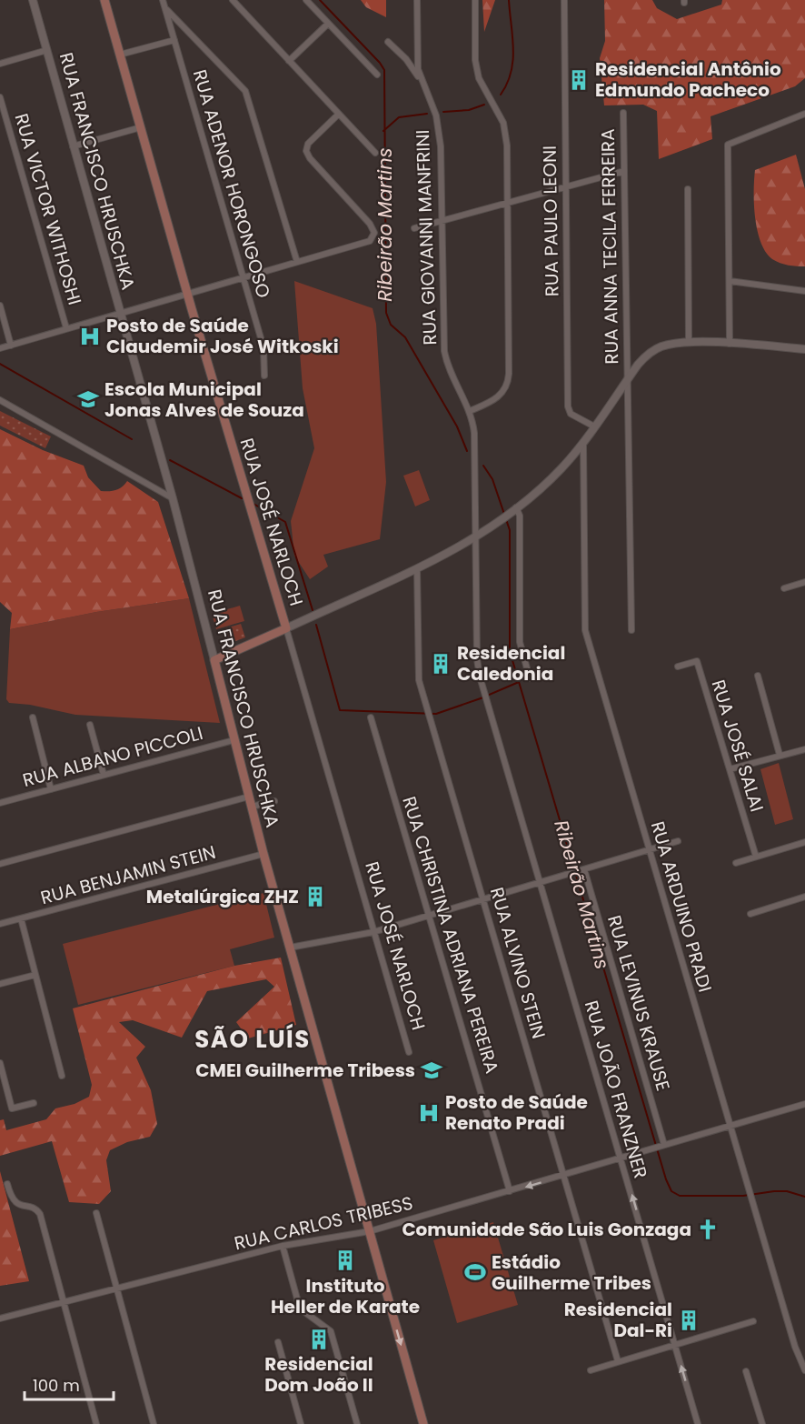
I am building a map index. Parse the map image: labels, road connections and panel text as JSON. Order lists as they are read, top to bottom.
{
  "streets": {
    "main road": ["RUA FRANCISCO HRUSCHKA", "RUA JOSÉ NARLOCH"],
    "street": [
      "RUA ADENOR HORONGOSO",
      "RUA VICTOR WITHOSHI",
      "RUA PAULO LEONI",
      "RUA GIOVANNI MANFRINI",
      "RUA ANNA TECILA FERREIRA",
      "RUA JOSÉ SALAI",
      "RUA ALBANO PICCOLI",
      "RUA BENJAMIN STEIN",
      "RUA ARDUINO PRADI",
      "RUA CHRISTINA ADRIANA PEREIRA",
      "RUA ALVINO STEIN",
      "RUA LEVINUS KRAUSE",
      "RUA JOÃO FRANZNER",
      "RUA CARLOS TRIBESS"
    ]
  },
  "crossings": [
    ["RUA FRANCISCO HRUSCHKA", "RUA ALBANO PICCOLI"],
    ["RUA FRANCISCO HRUSCHKA", "RUA BENJAMIN STEIN"],
    ["RUA FRANCISCO HRUSCHKA", "RUA CARLOS TRIBESS"],
    ["RUA GIOVANNI MANFRINI", "RUA JOÃO FRANZNER"],
    ["RUA ARDUINO PRADI", "RUA CARLOS TRIBESS"],
    ["RUA CHRISTINA ADRIANA PEREIRA", "RUA CARLOS TRIBESS"],
    ["RUA ALVINO STEIN", "RUA CARLOS TRIBESS"],
    ["RUA LEVINUS KRAUSE", "RUA CARLOS TRIBESS"],
    ["RUA JOÃO FRANZNER", "RUA CARLOS TRIBESS"]
  ],
  "districts": ["SÃO LUÍS"],
  "water": ["Ribeirão Martins"],
  "places": {
    "building": [
      "Residencial Antônio Edmundo Pacheco",
      "Residencial Caledonia",
      "Metalúrgica ZHZ",
      "Instituto Heller de Karate",
      "Residencial Dal-Ri",
      "Residencial Dom João II"
    ],
    "hospital": ["Posto de Saúde Claudemir José Witkoski", "Posto de Saúde Renato Pradi"],
    "school or university": ["Escola Municipal Jonas Alves de Souza", "CMEI Guilherme Tribess"],
    "church": ["Comunidade São Luis Gonzaga"],
    "sports": ["Estádio Guilherme Tribes"]
  },
  "scale_bar": "100 m"
}
